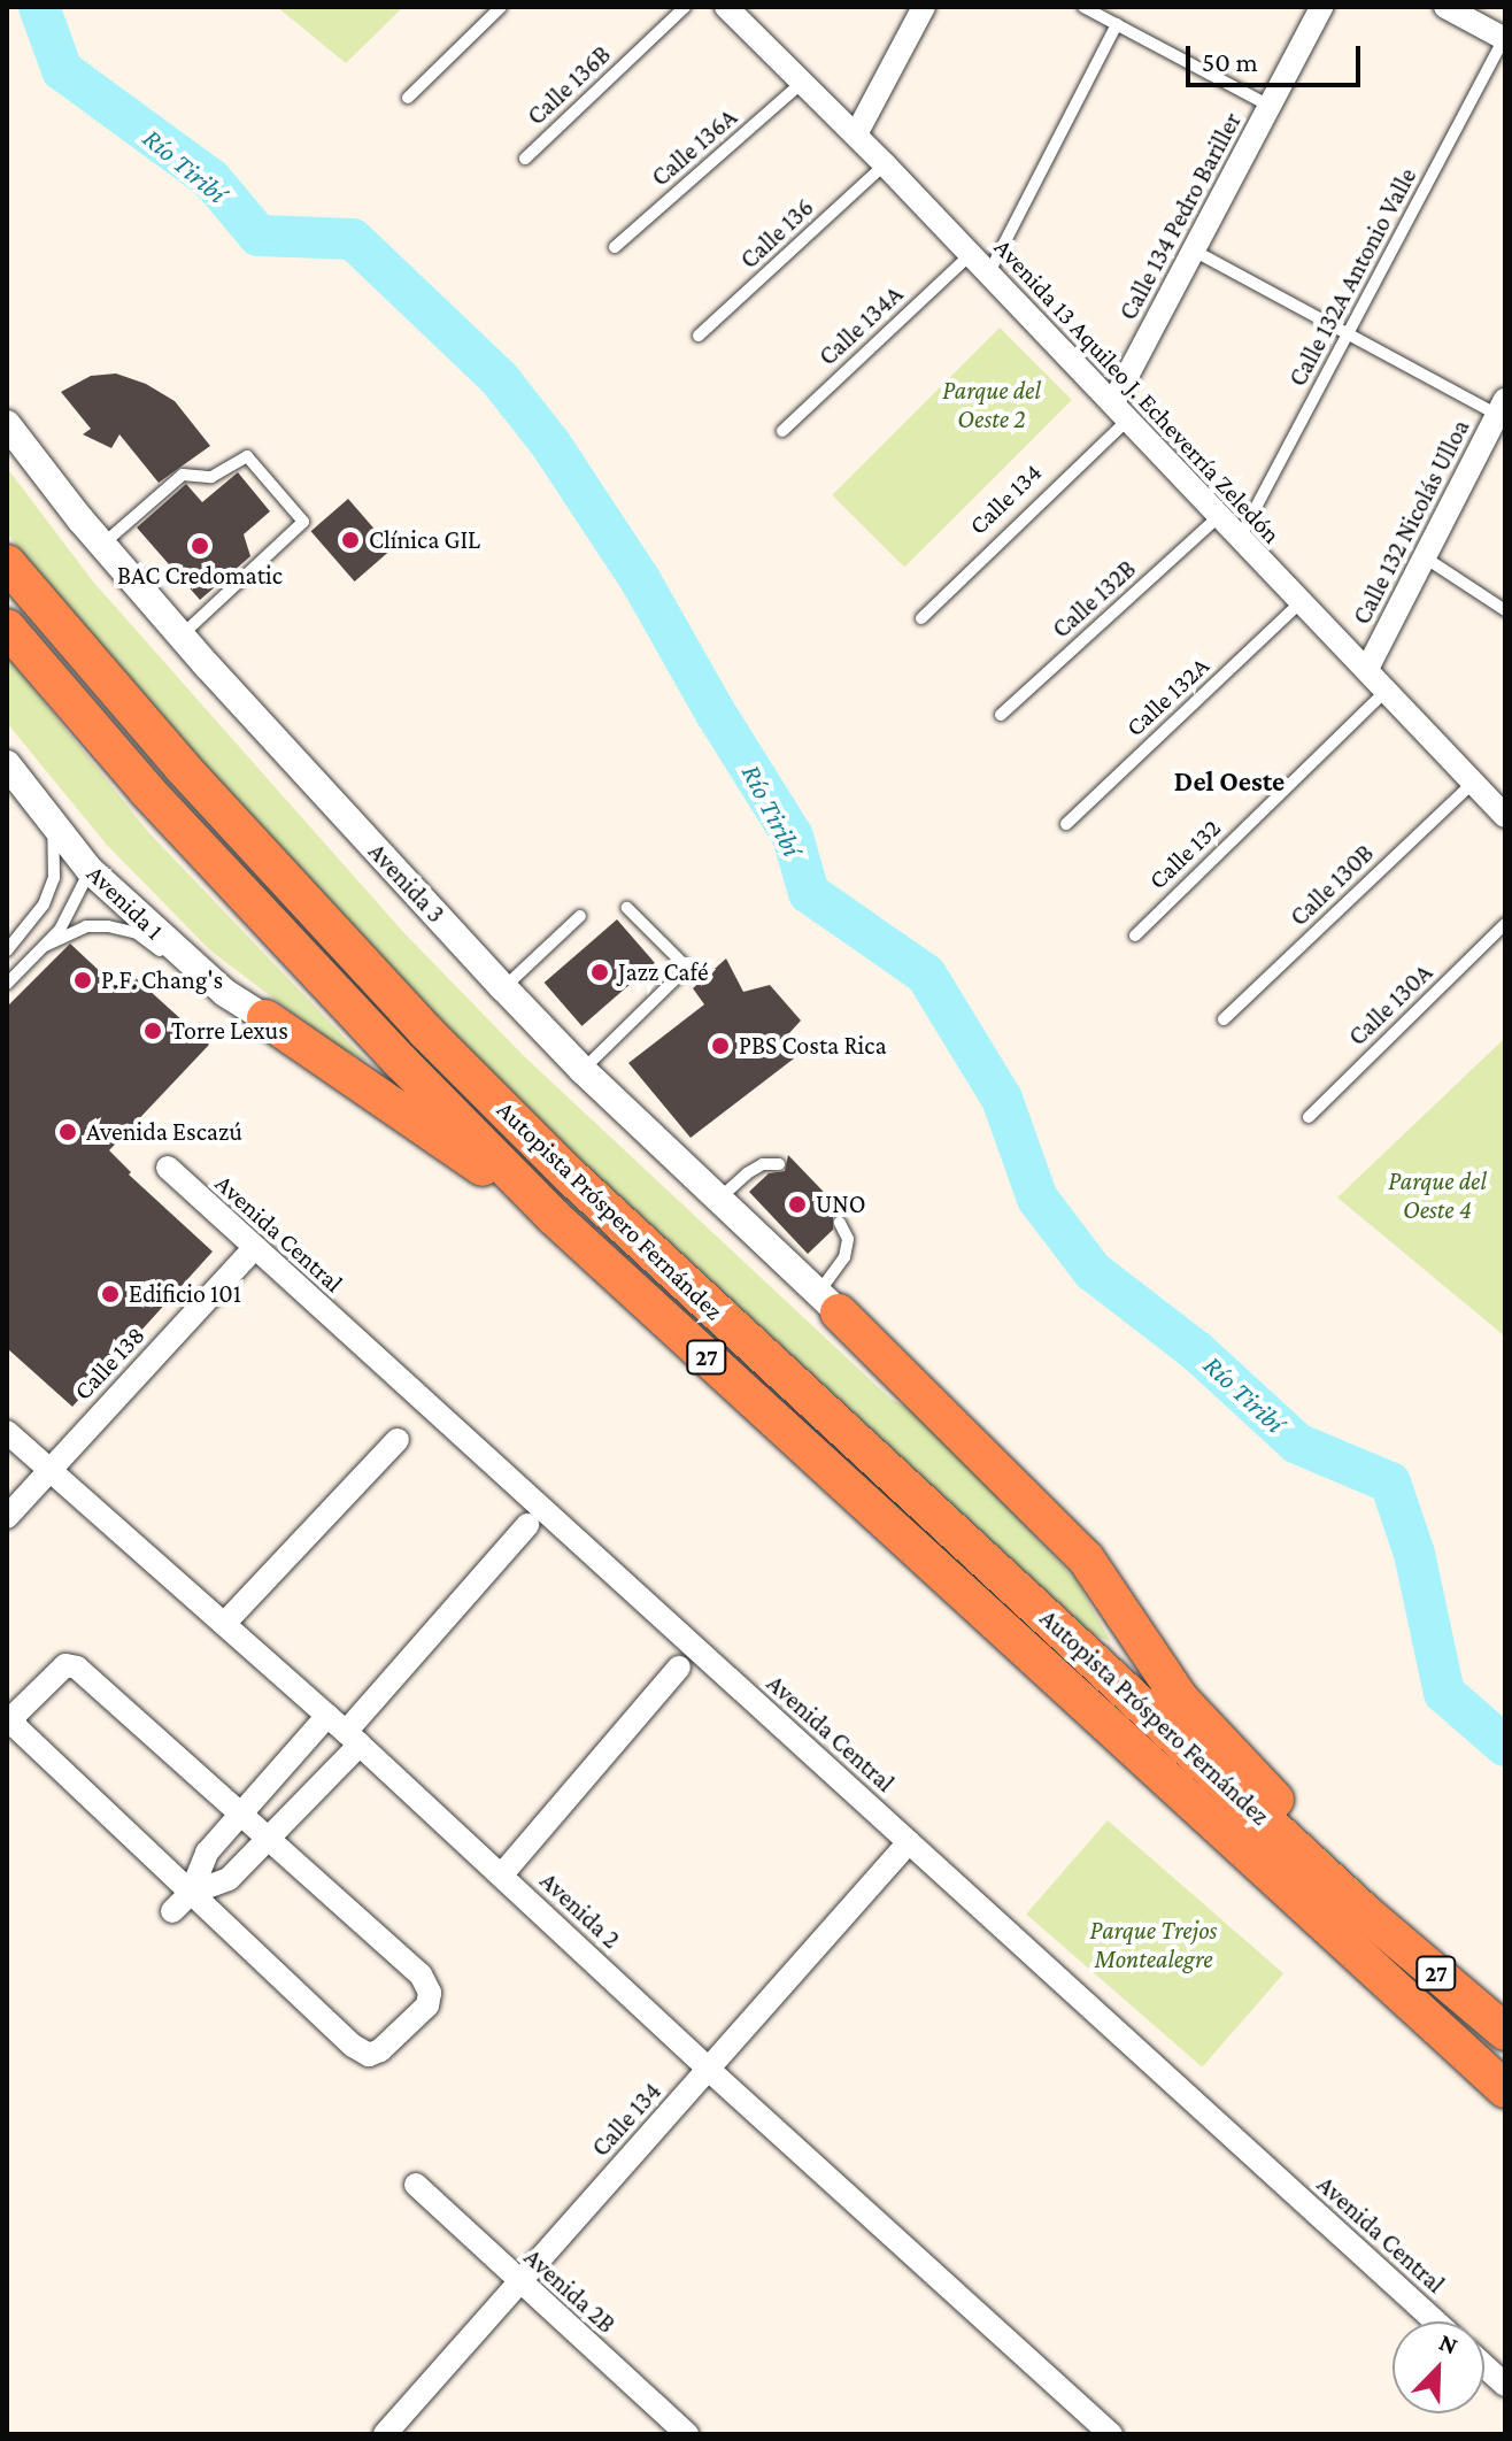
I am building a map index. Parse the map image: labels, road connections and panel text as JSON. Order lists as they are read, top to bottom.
{
  "streets": {
    "highway": ["Autopista Próspero Fernández", "27"],
    "street": [
      "Calle 134 Pedro Bariller",
      "Avenida 13 Aquileo J. Echeverría Zeledón",
      "Calle 134",
      "Calle 132 Nicolás Ulloa",
      "Avenida 3",
      "Avenida 1",
      "Avenida Central",
      "Calle 138",
      "Avenida 2",
      "Avenida 2B"
    ],
    "lane": [
      "Calle 136B",
      "Calle 136A",
      "Calle 136",
      "Calle 132A Antonio Valle",
      "Calle 134A",
      "Calle 132B",
      "Calle 132A",
      "Calle 132",
      "Calle 130B",
      "Calle 130A"
    ]
  },
  "crossings": [
    ["Calle 136A", "Avenida 13 Aquileo J. Echeverría Zeledón"],
    ["Calle 134 Pedro Bariller", "Avenida 13 Aquileo J. Echeverría Zeledón"],
    ["Calle 134 Pedro Bariller", "Calle 134"],
    ["Calle 136", "Avenida 13 Aquileo J. Echeverría Zeledón"],
    ["Calle 132A Antonio Valle", "Avenida 13 Aquileo J. Echeverría Zeledón"],
    ["Calle 134A", "Avenida 13 Aquileo J. Echeverría Zeledón"],
    ["Avenida 13 Aquileo J. Echeverría Zeledón", "Calle 134"],
    ["Avenida 13 Aquileo J. Echeverría Zeledón", "Calle 132 Nicolás Ulloa"],
    ["Avenida 13 Aquileo J. Echeverría Zeledón", "Calle 132B"],
    ["Avenida 13 Aquileo J. Echeverría Zeledón", "Calle 132A"],
    ["Avenida 13 Aquileo J. Echeverría Zeledón", "Calle 132"],
    ["Avenida 13 Aquileo J. Echeverría Zeledón", "Calle 130B"],
    ["Calle 134", "Avenida Central"],
    ["Calle 134", "Avenida 2"],
    ["Calle 134", "Avenida 2B"],
    ["Avenida Central", "Calle 138"],
    ["Calle 138", "Avenida 2"]
  ],
  "districts": ["Del Oeste"],
  "water": ["Río Tiribí"],
  "parks": ["Parque del Oeste 2", "Parque del Oeste 4", "Parque Trejos Montealegre"],
  "places": [
    "Clínica GIL",
    "BAC Credomatic",
    "Jazz Café",
    "P.F. Chang's",
    "Torre Lexus",
    "PBS Costa Rica",
    "Avenida Escazú",
    "UNO",
    "Edificio 101"
  ],
  "scale_bar": "50 m",
  "north": "top right"
}
